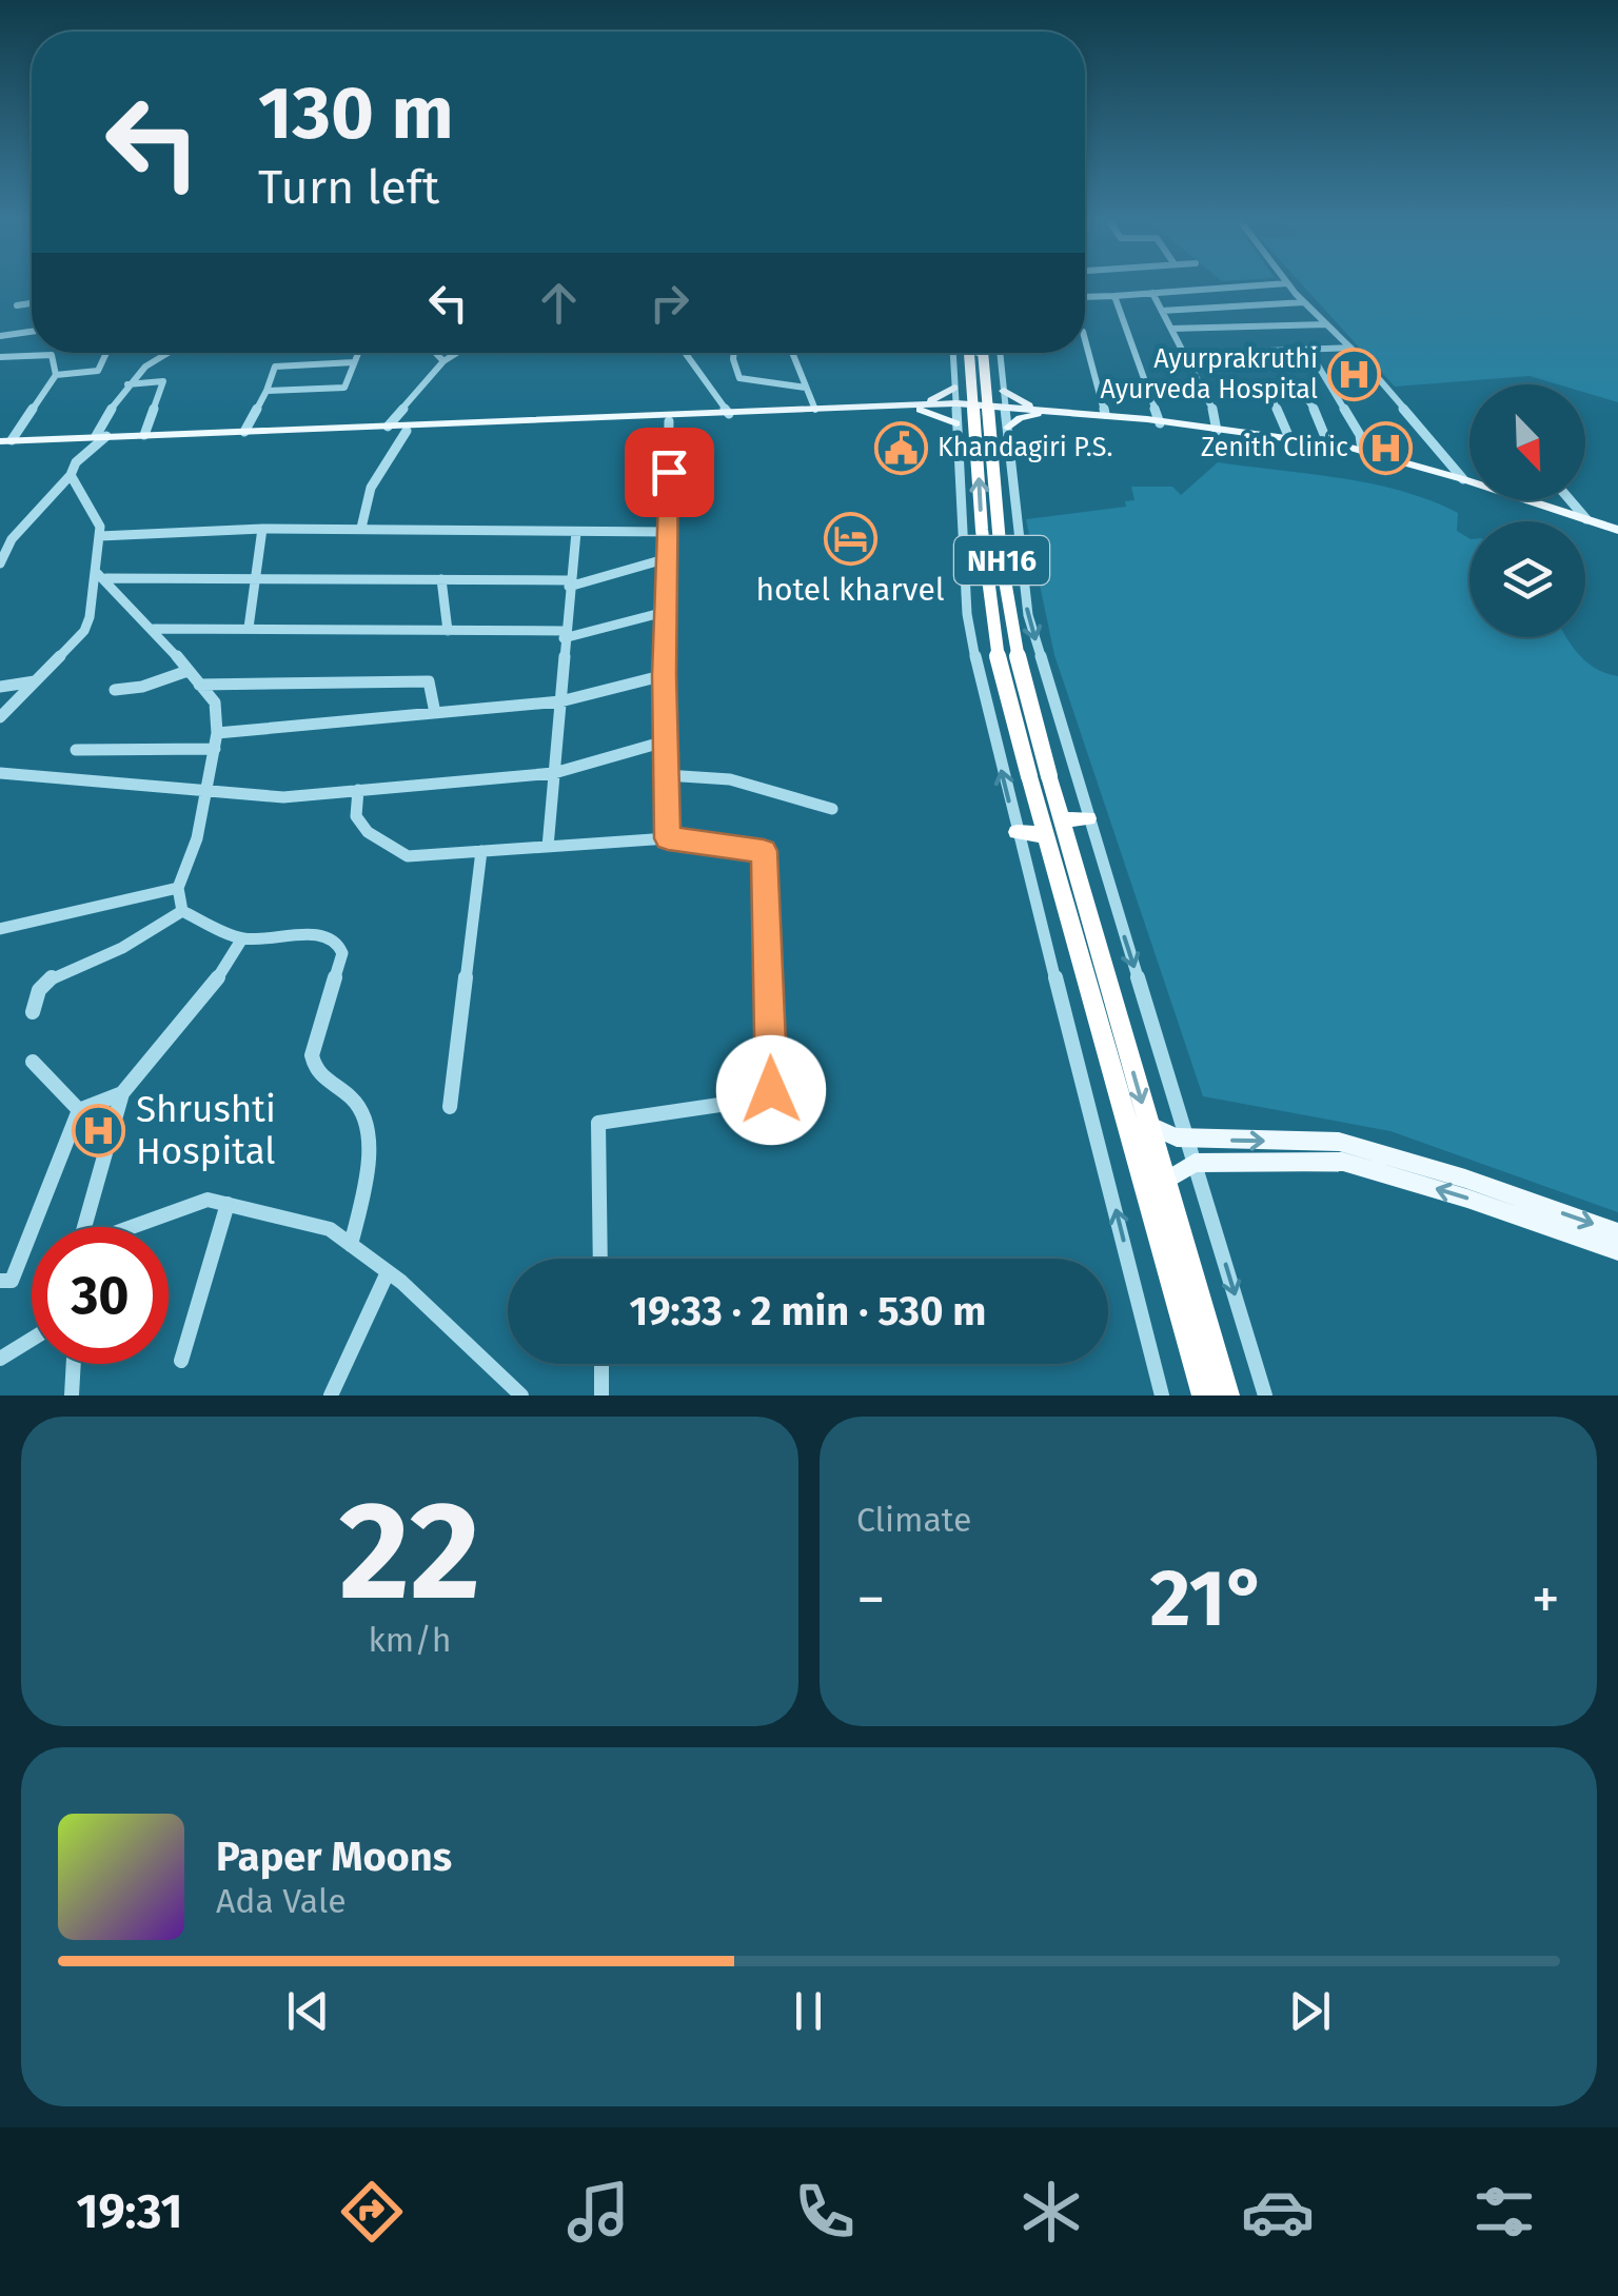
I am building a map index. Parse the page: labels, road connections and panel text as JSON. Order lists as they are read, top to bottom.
{
  "streets": {
    "highway": ["NH16"]
  },
  "places": {
    "hospital": ["Ayurprakruthi Ayurveda Hospital", "Zenith Clinic", "Shrushti Hospital"],
    "public building": ["Khandagiri P.S."],
    "hotel": ["hotel kharvel"]
  },
  "north": "bottom right",
  "page": {
    "turn": ["130 m", "Turn left"],
    "limit": "30",
    "trip": "19:33 · 2 min · 530 m",
    "tile": [
      ["22", "km/h"],
      "Climate"
    ],
    "heat": ["−", "21°", "+"],
    "song": ["Paper Moons", "Ada Vale"],
    "tabs": "19:31"
  }
}
